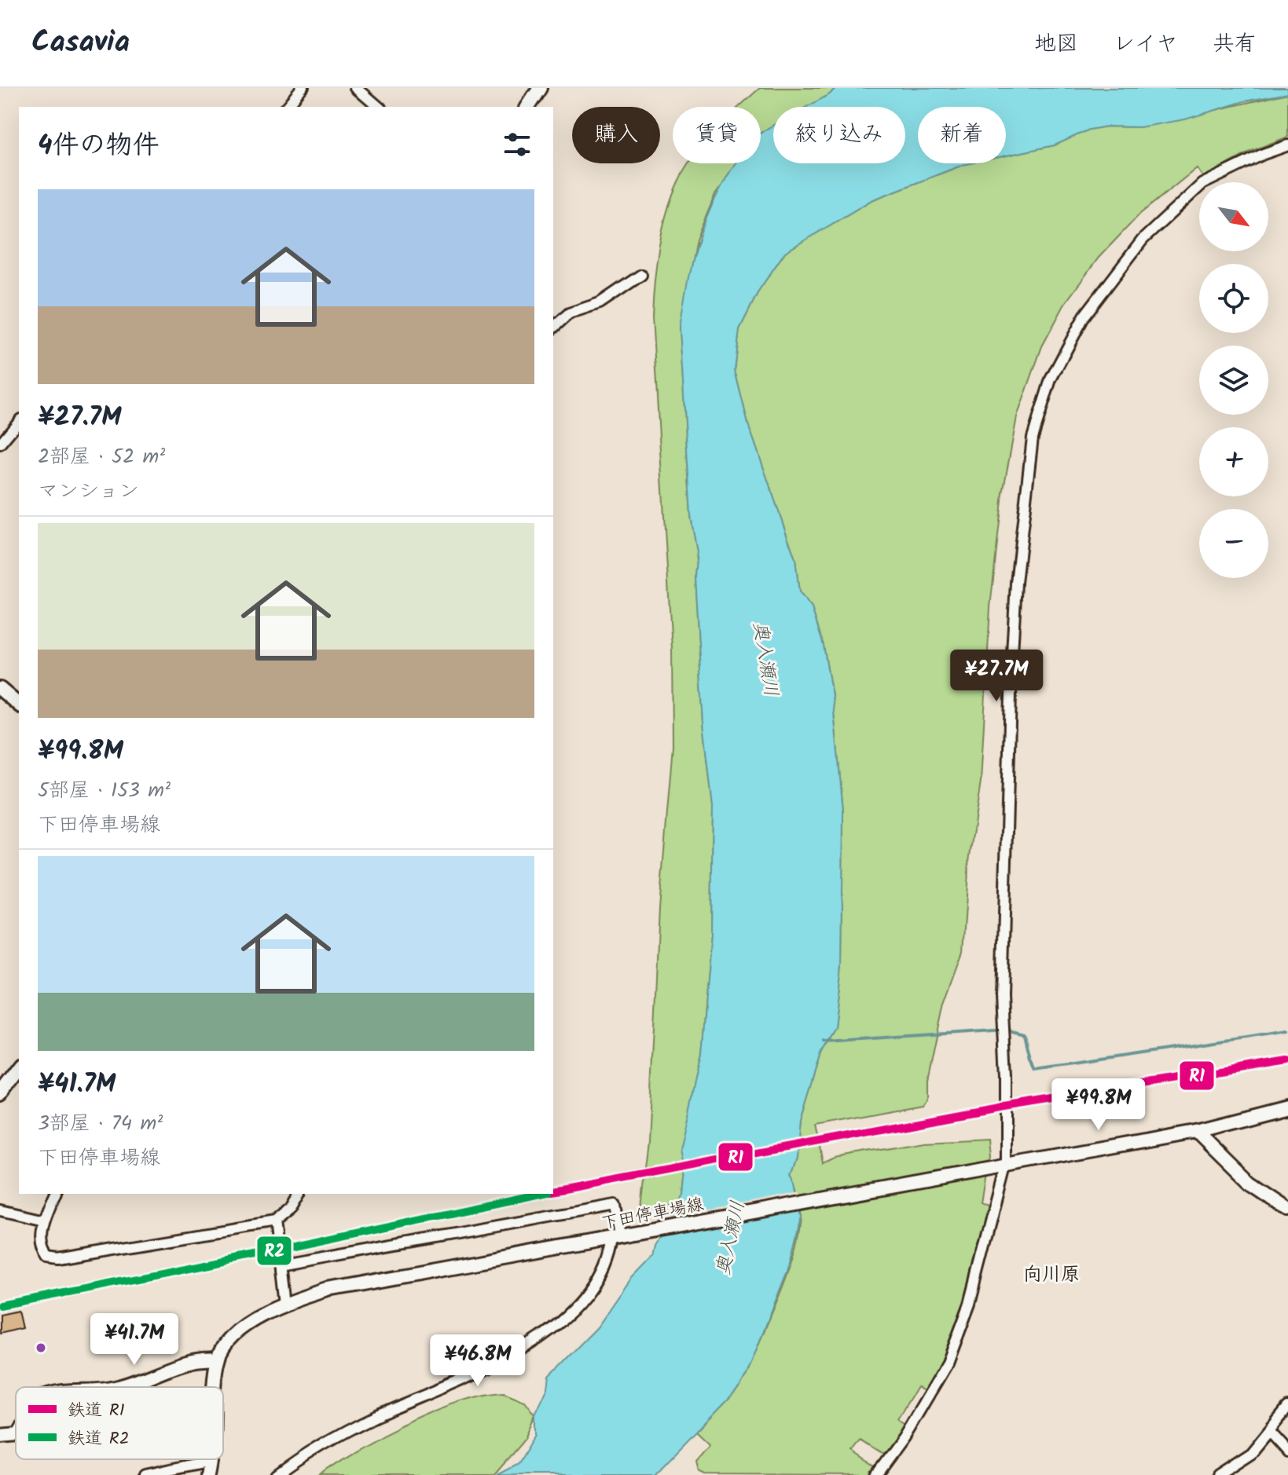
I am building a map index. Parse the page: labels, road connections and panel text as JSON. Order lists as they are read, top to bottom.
{
  "streets": {
    "main road": ["下田停車場線"]
  },
  "districts": ["向川原"],
  "water": ["奥入瀬川"],
  "lines": ["rail line R1", "rail line R2"],
  "legend": ["鉄道 R1", "鉄道 R2"],
  "north": "bottom right",
  "page": {
    "header": "Casavia",
    "nav": ["地図", "レイヤ", "共有"],
    "chip": [
      "購入",
      "賃貸",
      "絞り込み",
      "新着"
    ],
    "heading": "4件の物件",
    "map_buttons": ["+", "−"],
    "list": [
      {
        "name": "¥27.7M",
        "note": "2部屋 · 52 m² · マンション"
      },
      {
        "name": "¥99.8M",
        "note": "5部屋 · 153 m² · 下田停車場線"
      },
      {
        "name": "¥41.7M",
        "note": "3部屋 · 74 m² · 下田停車場線"
      }
    ],
    "price": [
      "¥27.7M",
      "¥99.8M",
      "¥41.7M",
      "¥46.8M"
    ]
  }
}
